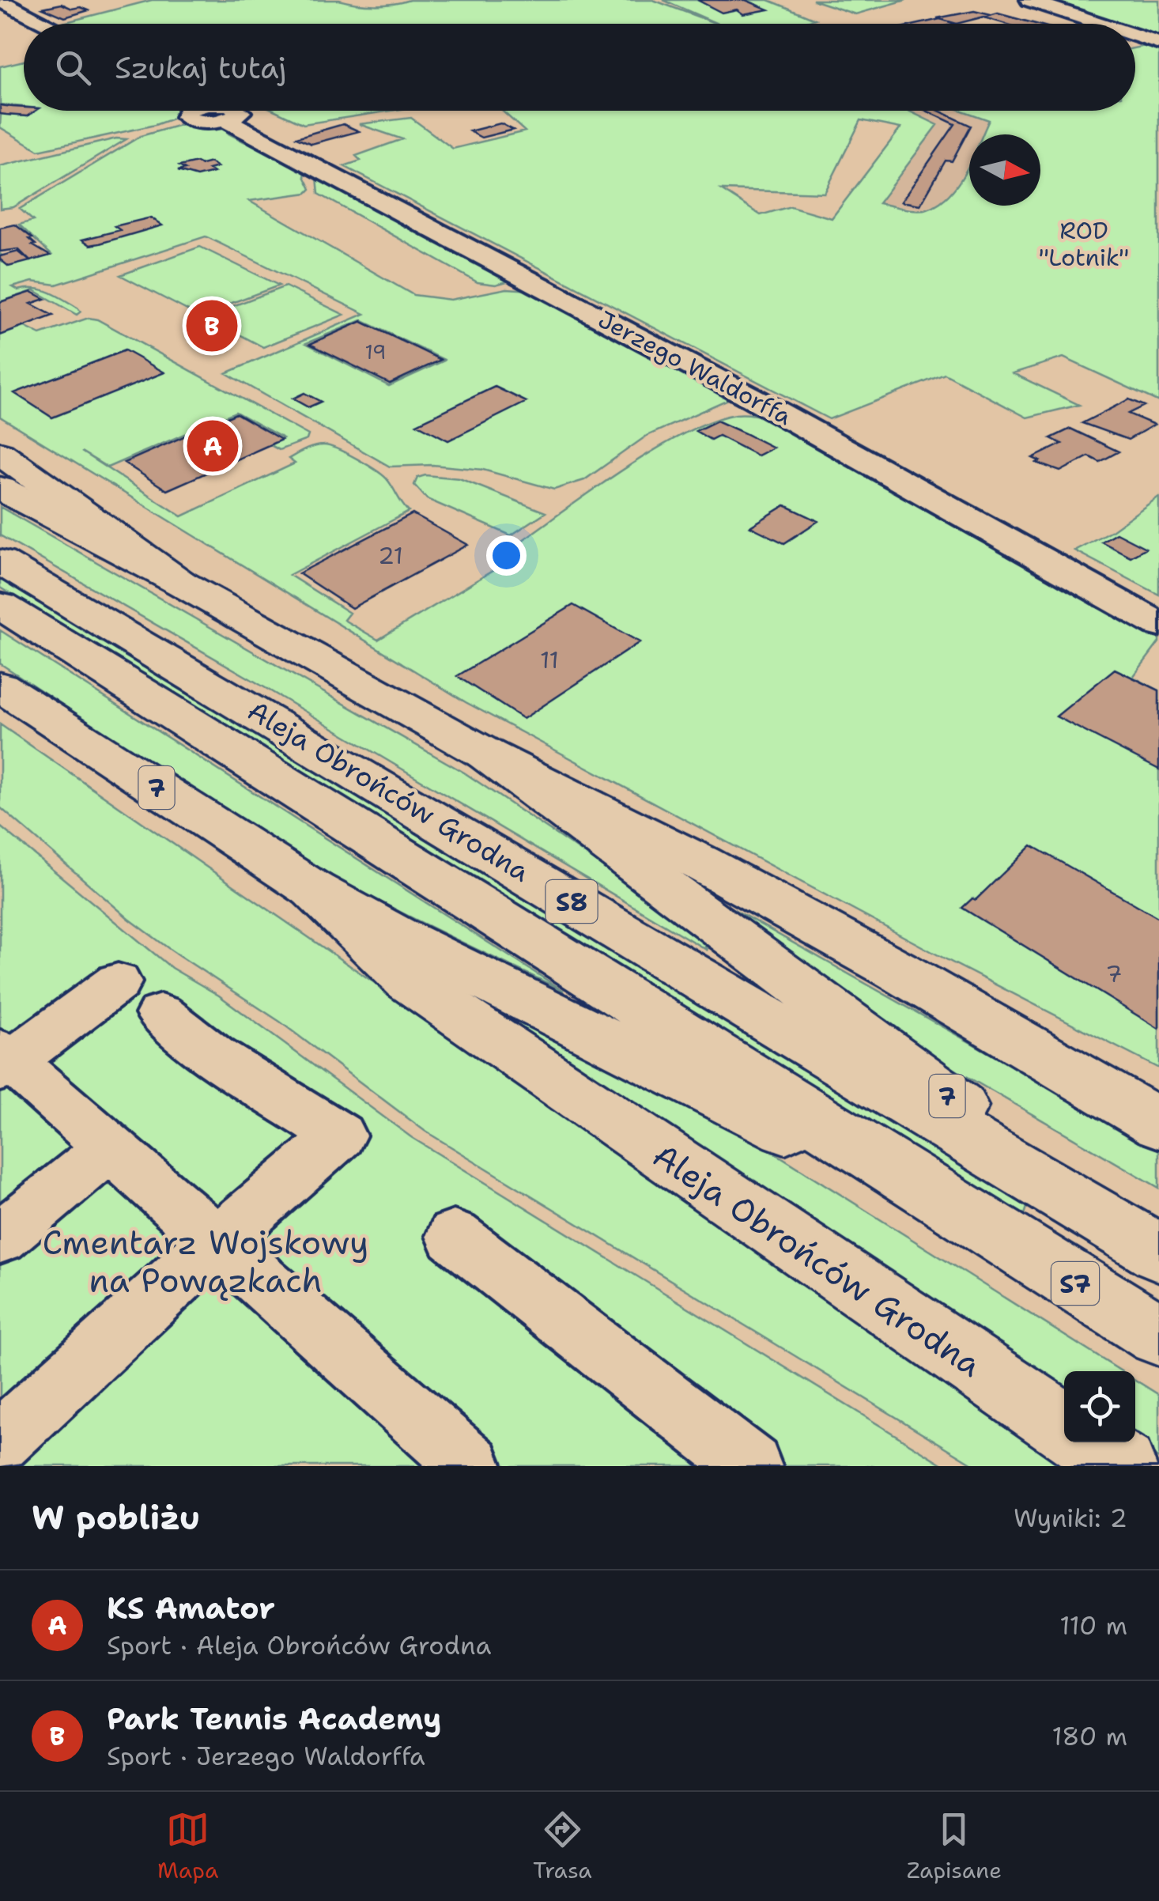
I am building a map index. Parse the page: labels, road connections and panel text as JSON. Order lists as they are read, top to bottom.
{
  "streets": {
    "main road": [
      "7",
      "Aleja Obrońców Grodna",
      "S8",
      "S7"
    ],
    "street": ["Jerzego Waldorffa"]
  },
  "crossings": [
    ["7", "Aleja Obrońców Grodna"],
    ["7", "S7"],
    ["Aleja Obrońców Grodna", "S7"]
  ],
  "parks": ["ROD \"Lotnik\"", "Cmentarz Wojskowy na Powązkach"],
  "house_numbers": [
    "19",
    "21",
    "11",
    "7"
  ],
  "north": "right",
  "page": {
    "search": "Szukaj tutaj",
    "pins": ["B", "A"],
    "heading": ["W pobliżu", "Wyniki: 2"],
    "list": [
      {
        "mark": "A",
        "name": "KS Amator",
        "note": "Sport · Aleja Obrońców Grodna",
        "value": "110 m"
      },
      {
        "mark": "B",
        "name": "Park Tennis Academy",
        "note": "Sport · Jerzego Waldorffa",
        "value": "180 m"
      }
    ],
    "nav": ["Mapa", "Trasa", "Zapisane"]
  }
}
